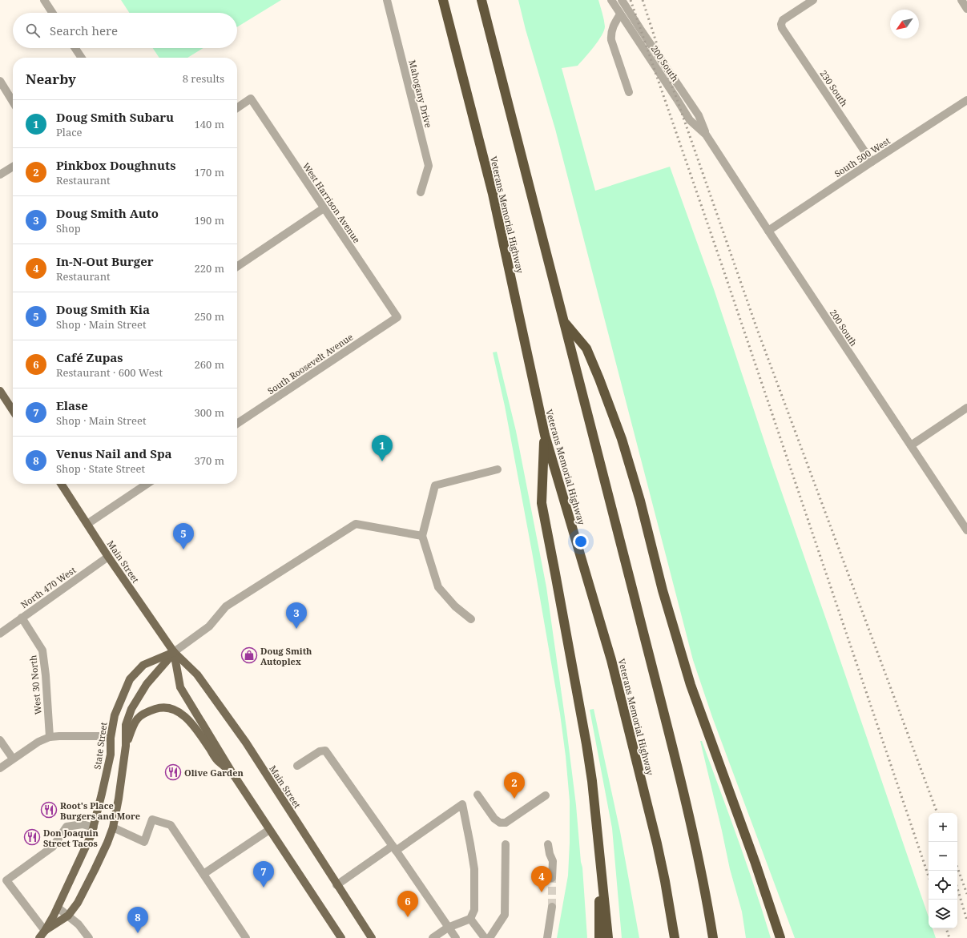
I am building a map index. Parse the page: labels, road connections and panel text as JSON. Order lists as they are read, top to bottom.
{
  "streets": {
    "highway": ["Veterans Memorial Highway"],
    "main road": ["Main Street", "State Street"],
    "street": [
      "200 South",
      "230 South",
      "Mahogany Drive",
      "South 500 West",
      "West Harrison Avenue",
      "South Roosevelt Avenue",
      "North 470 West",
      "West 30 North"
    ]
  },
  "crossings": [
    ["200 South", "South 500 West"],
    ["230 South", "South 500 West"],
    ["West Harrison Avenue", "South Roosevelt Avenue"],
    ["Main Street", "North 470 West"],
    ["Main Street", "State Street"],
    ["North 470 West", "West 30 North"]
  ],
  "places": {
    "shop": ["Doug Smith Autoplex"],
    "restaurant": ["Olive Garden", "Root's Place Burgers and More", "Don Joaquin Street Tacos"]
  },
  "north": "bottom left",
  "page": {
    "search": "Search here",
    "heading": ["Nearby", "8 results"],
    "list": [
      {
        "mark": "1",
        "name": "Doug Smith Subaru",
        "note": "Place",
        "value": "140 m"
      },
      {
        "mark": "2",
        "name": "Pinkbox Doughnuts",
        "note": "Restaurant",
        "value": "170 m"
      },
      {
        "mark": "3",
        "name": "Doug Smith Auto",
        "note": "Shop",
        "value": "190 m"
      },
      {
        "mark": "4",
        "name": "In-N-Out Burger",
        "note": "Restaurant",
        "value": "220 m"
      },
      {
        "mark": "5",
        "name": "Doug Smith Kia",
        "note": "Shop · Main Street",
        "value": "250 m"
      },
      {
        "mark": "6",
        "name": "Café Zupas",
        "note": "Restaurant · 600 West",
        "value": "260 m"
      },
      {
        "mark": "7",
        "name": "Elase",
        "note": "Shop · Main Street",
        "value": "300 m"
      },
      {
        "mark": "8",
        "name": "Venus Nail and Spa",
        "note": "Shop · State Street",
        "value": "370 m"
      }
    ],
    "pins": [
      "1",
      "5",
      "3",
      "2",
      "7",
      "4",
      "6",
      "8"
    ],
    "map_buttons": ["+", "−"]
  }
}
